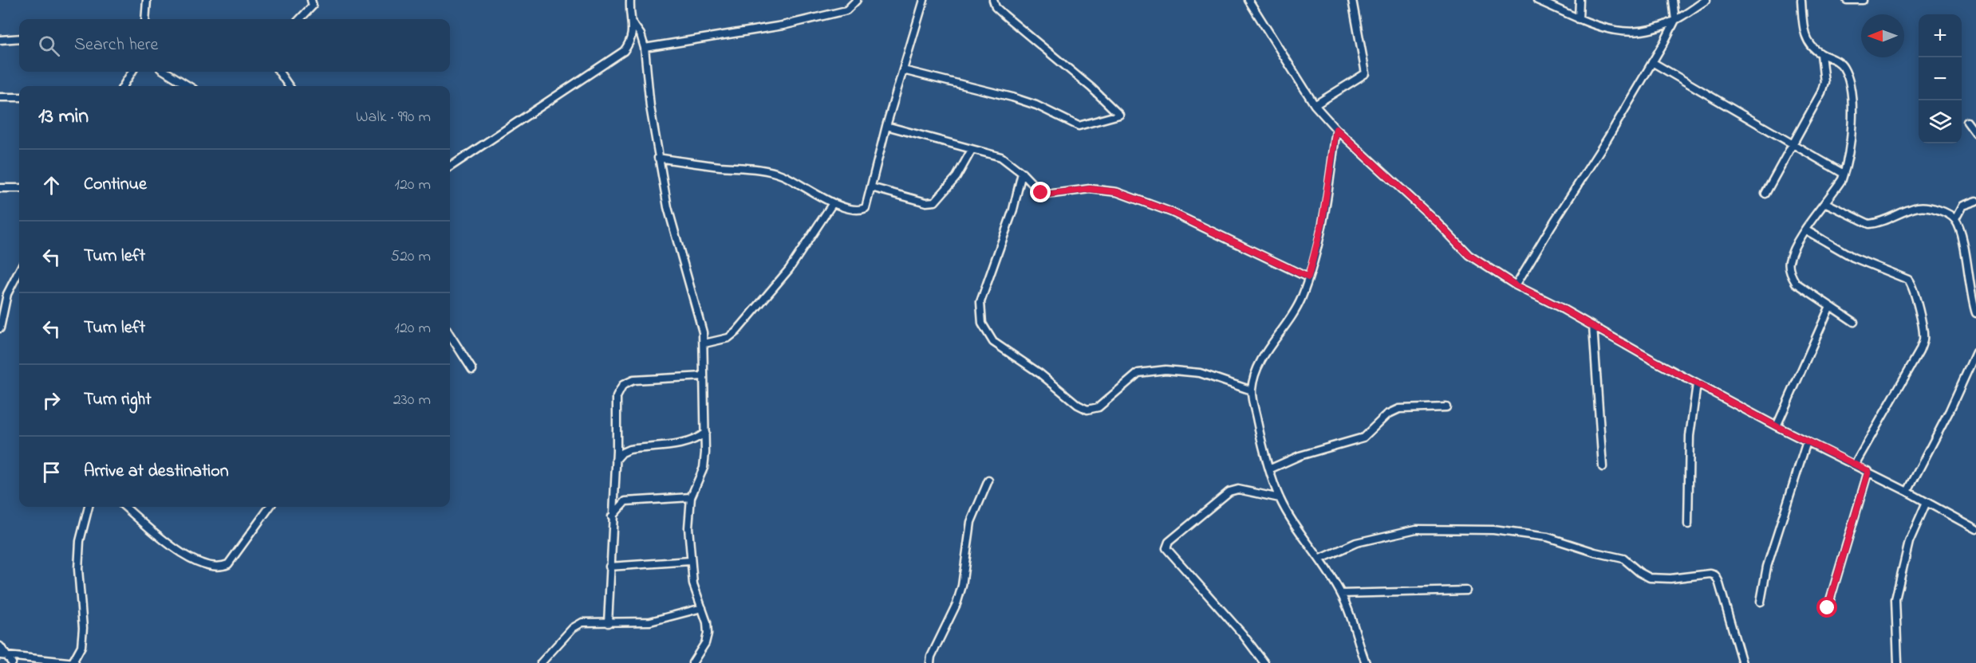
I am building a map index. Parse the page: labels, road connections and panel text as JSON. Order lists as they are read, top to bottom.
{
  "north": "left",
  "page": {
    "map_buttons": ["+", "−"],
    "search": "Search here",
    "heading": ["13 min", "Walk · 990 m"],
    "list": [
      ["Continue", "120 m"],
      ["Turn left", "520 m"],
      ["Turn left", "120 m"],
      ["Turn right", "230 m"],
      "Arrive at destination"
    ]
  }
}
